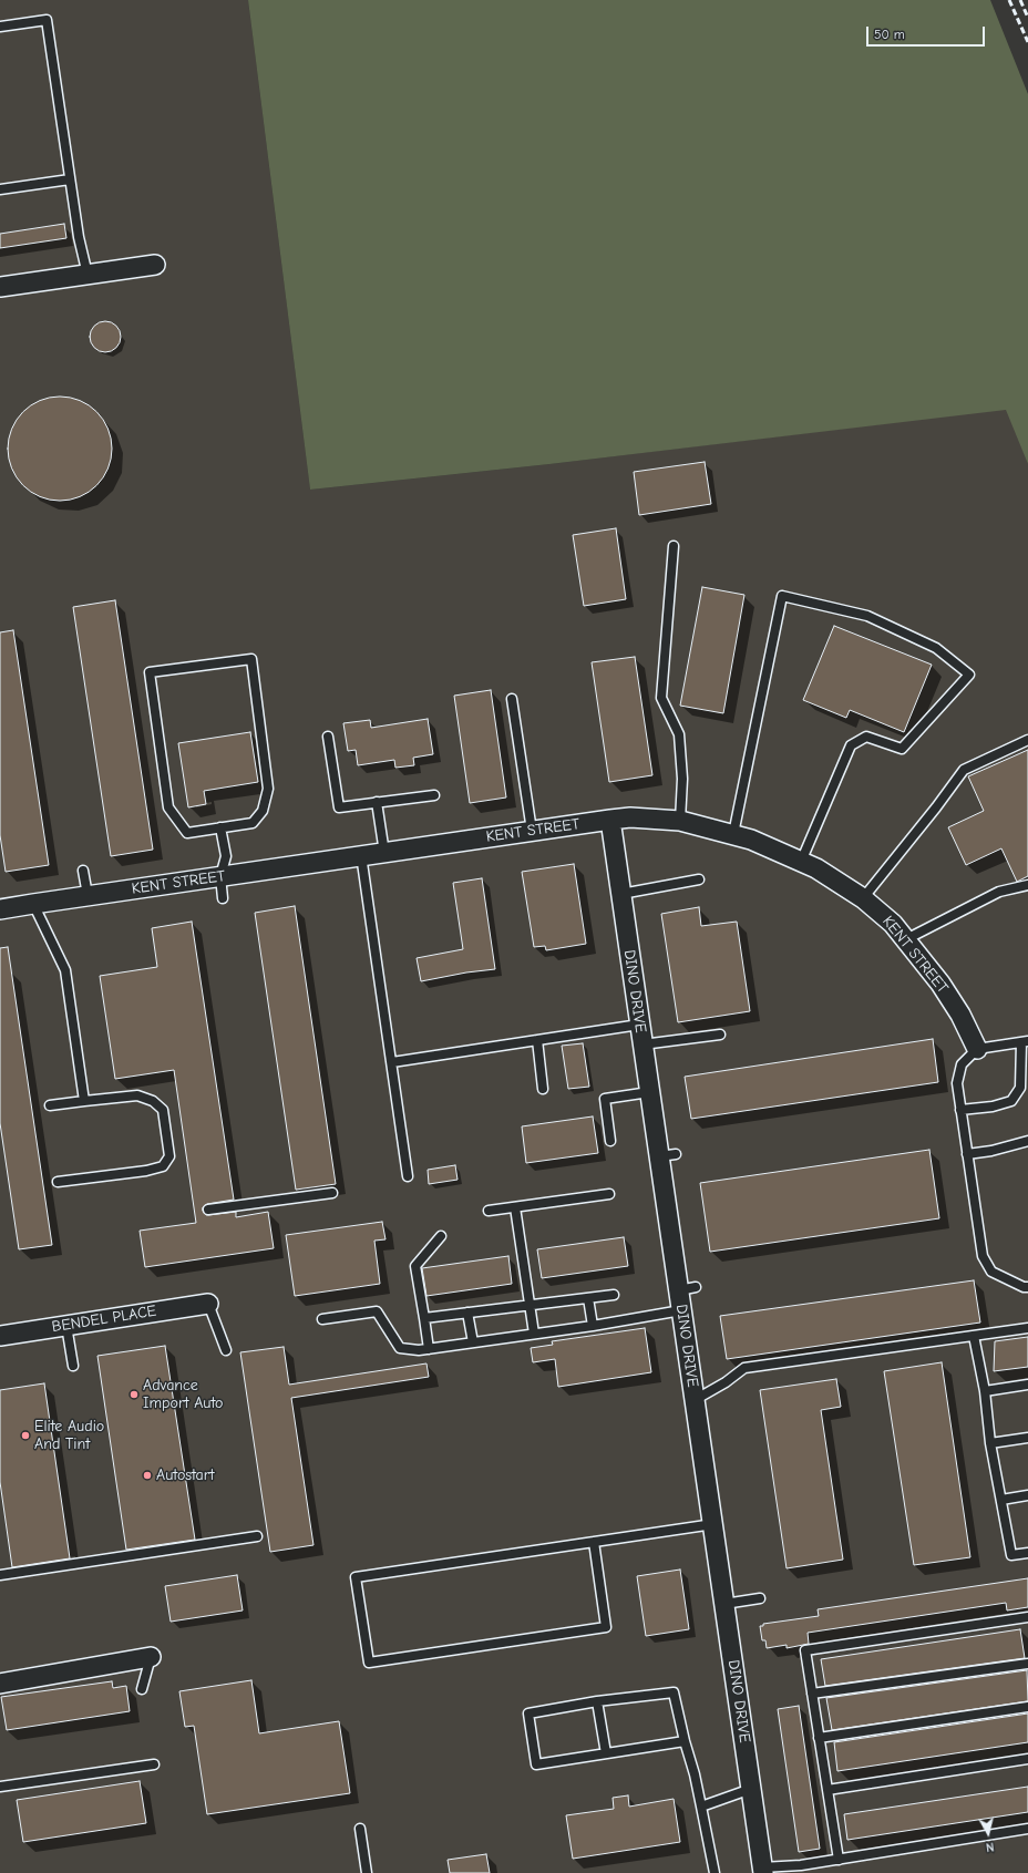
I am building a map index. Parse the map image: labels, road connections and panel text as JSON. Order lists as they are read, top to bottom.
{
  "streets": {
    "street": ["KENT STREET", "DINO DRIVE", "BENDEL PLACE"]
  },
  "crossings": [
    ["KENT STREET", "DINO DRIVE"]
  ],
  "places": ["Advance Import Auto", "Elite Audio And Tint", "Autostart"],
  "scale_bar": "50 m",
  "north": "bottom"
}
